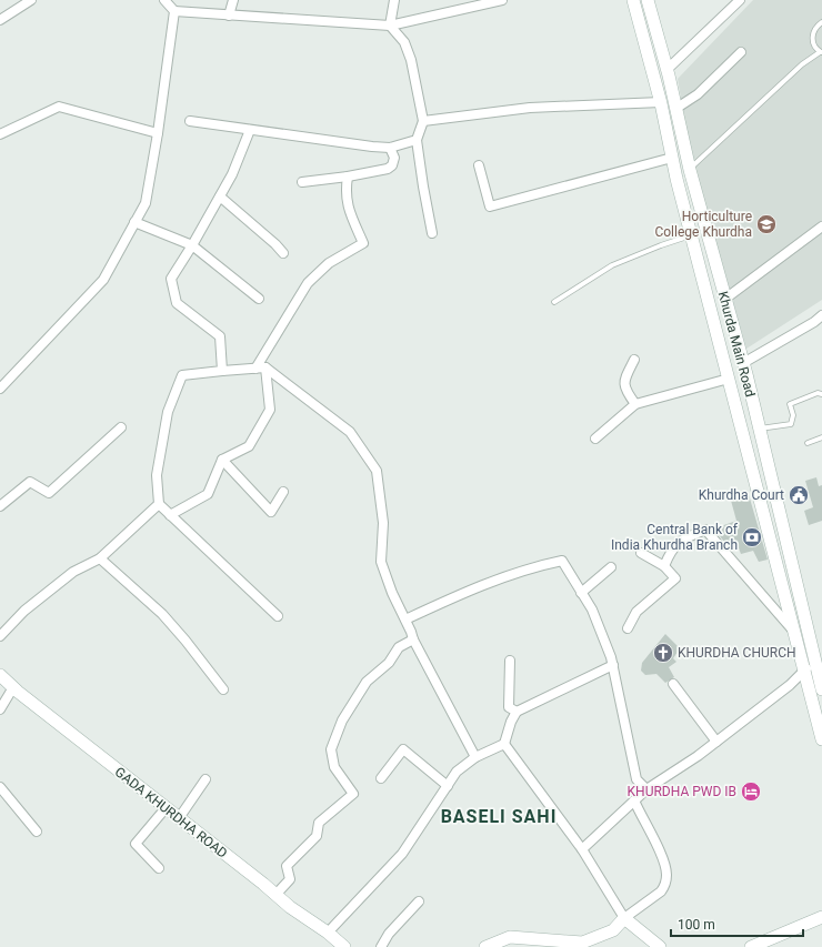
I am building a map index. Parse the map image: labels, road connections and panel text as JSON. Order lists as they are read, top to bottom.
{
  "streets": {
    "main road": ["Khurda Main Road", "GADA KHURDHA ROAD"]
  },
  "districts": ["BASELI SAHI"],
  "places": {
    "school or university": ["Horticulture College Khurdha"],
    "public building": ["Khurdha Court"],
    "bank": ["Central Bank of India Khurdha Branch"],
    "church": ["KHURDHA CHURCH"],
    "hotel": ["KHURDHA PWD IB"]
  },
  "scale_bar": "100 m"
}
